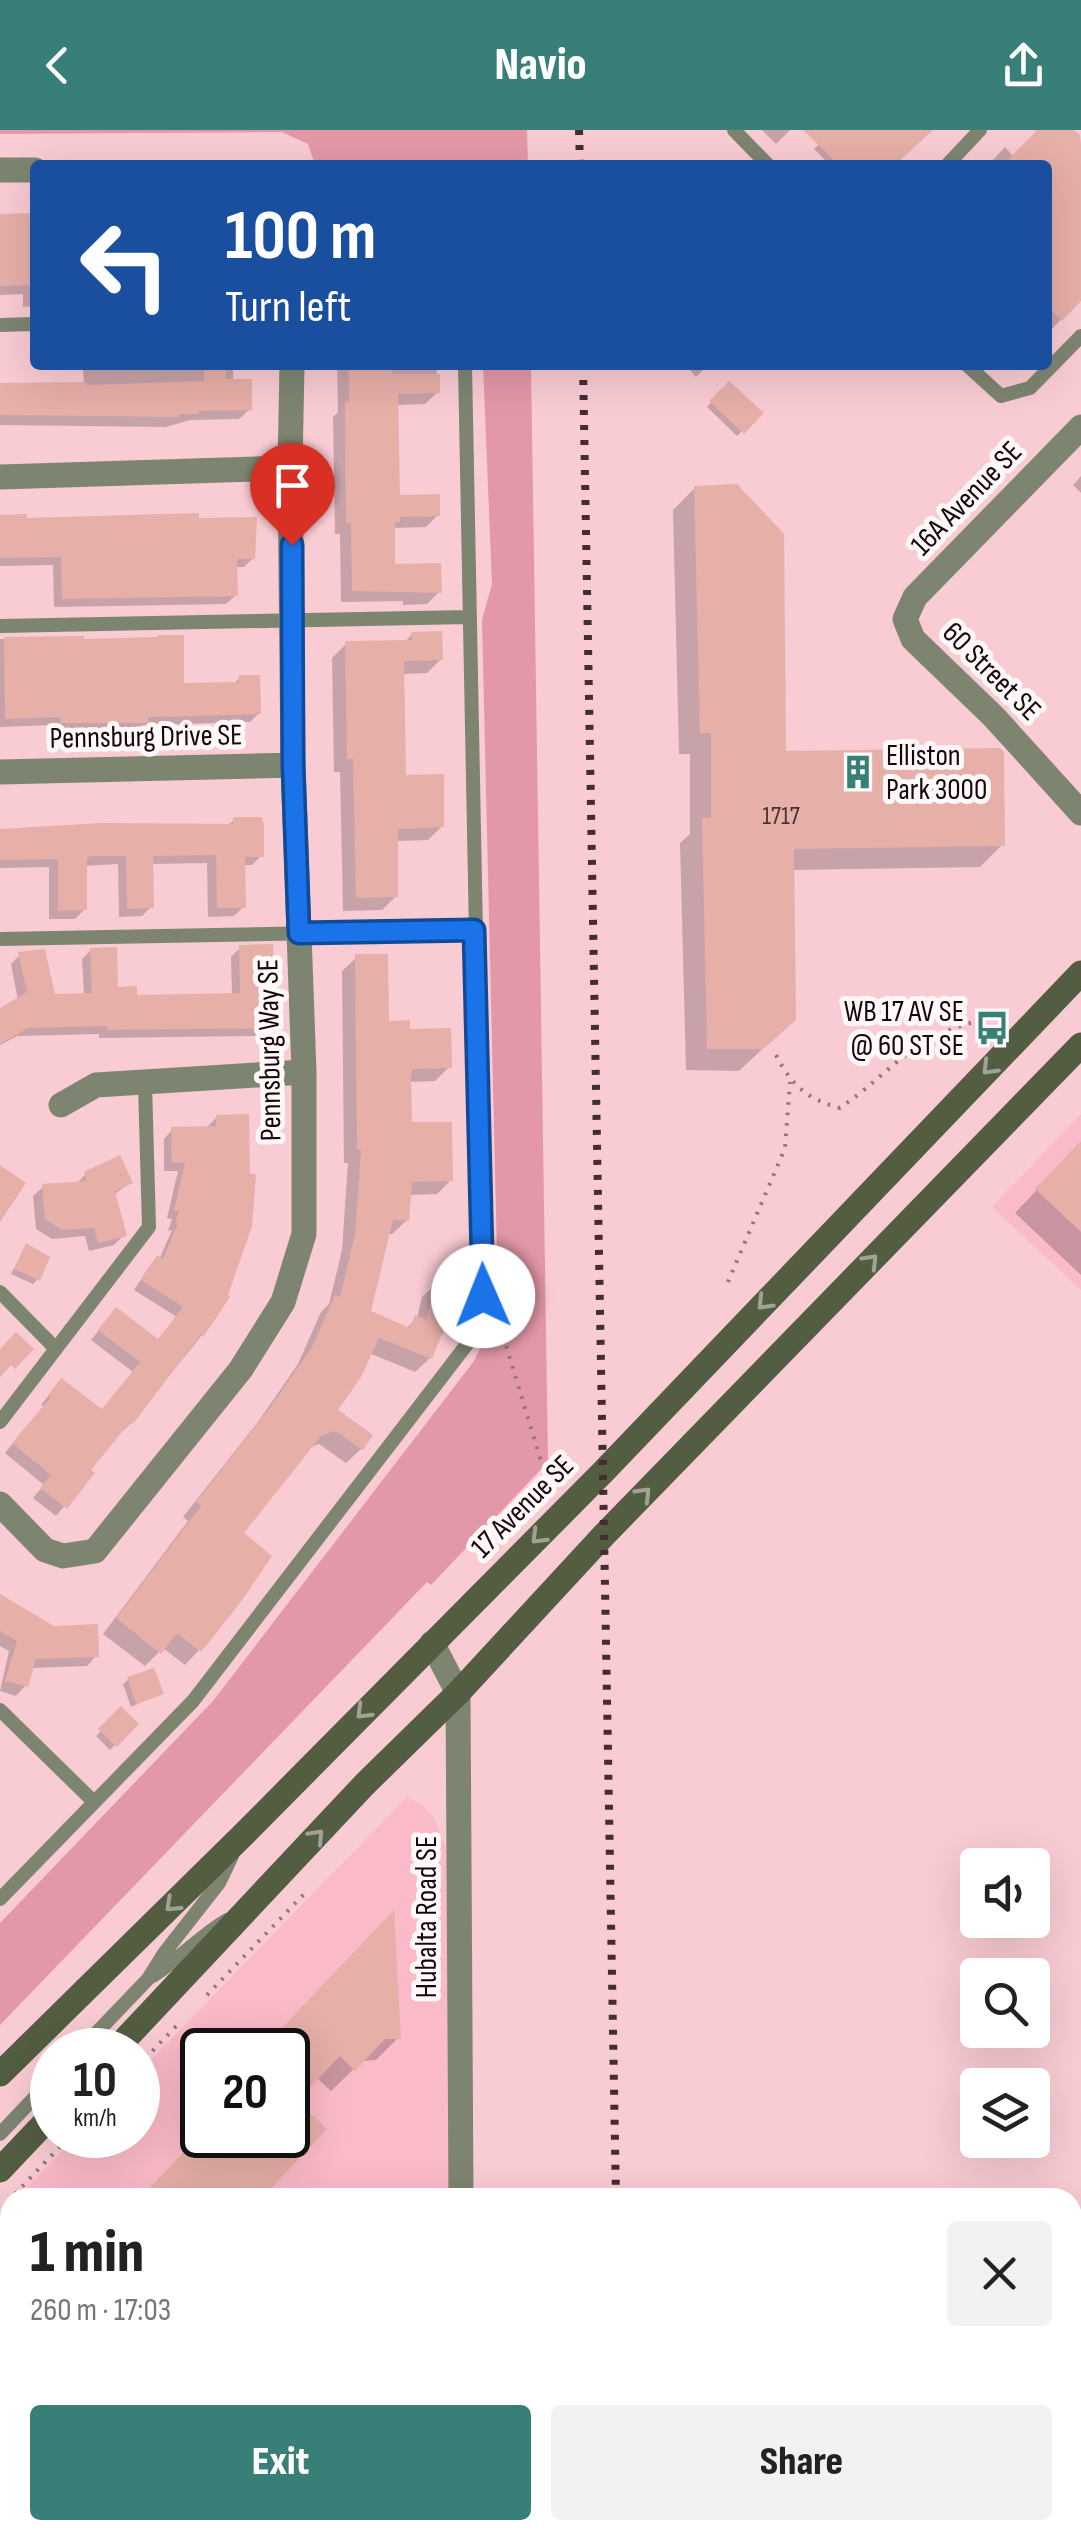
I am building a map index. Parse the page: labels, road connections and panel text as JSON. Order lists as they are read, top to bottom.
{
  "streets": {
    "main road": ["17 Avenue SE"],
    "street": [
      "16A Avenue SE",
      "60 Street SE",
      "Pennsburg Drive SE",
      "Pennsburg Way SE",
      "Hubalta Road SE"
    ]
  },
  "crossings": [
    ["16A Avenue SE", "60 Street SE"],
    ["Pennsburg Drive SE", "Pennsburg Way SE"],
    ["17 Avenue SE", "Hubalta Road SE"]
  ],
  "places": {
    "building": ["Elliston Park 3000"],
    "bus stop": ["WB 17 AV SE @ 60 ST SE"]
  },
  "house_numbers": ["1717"],
  "page": {
    "header": "Navio",
    "turn": ["100 m", "Turn left"],
    "speed": "10 km/h",
    "limit": "20",
    "heading": ["1 min", "260 m · 17:03"],
    "buttons": ["Exit", "Share"]
  }
}
